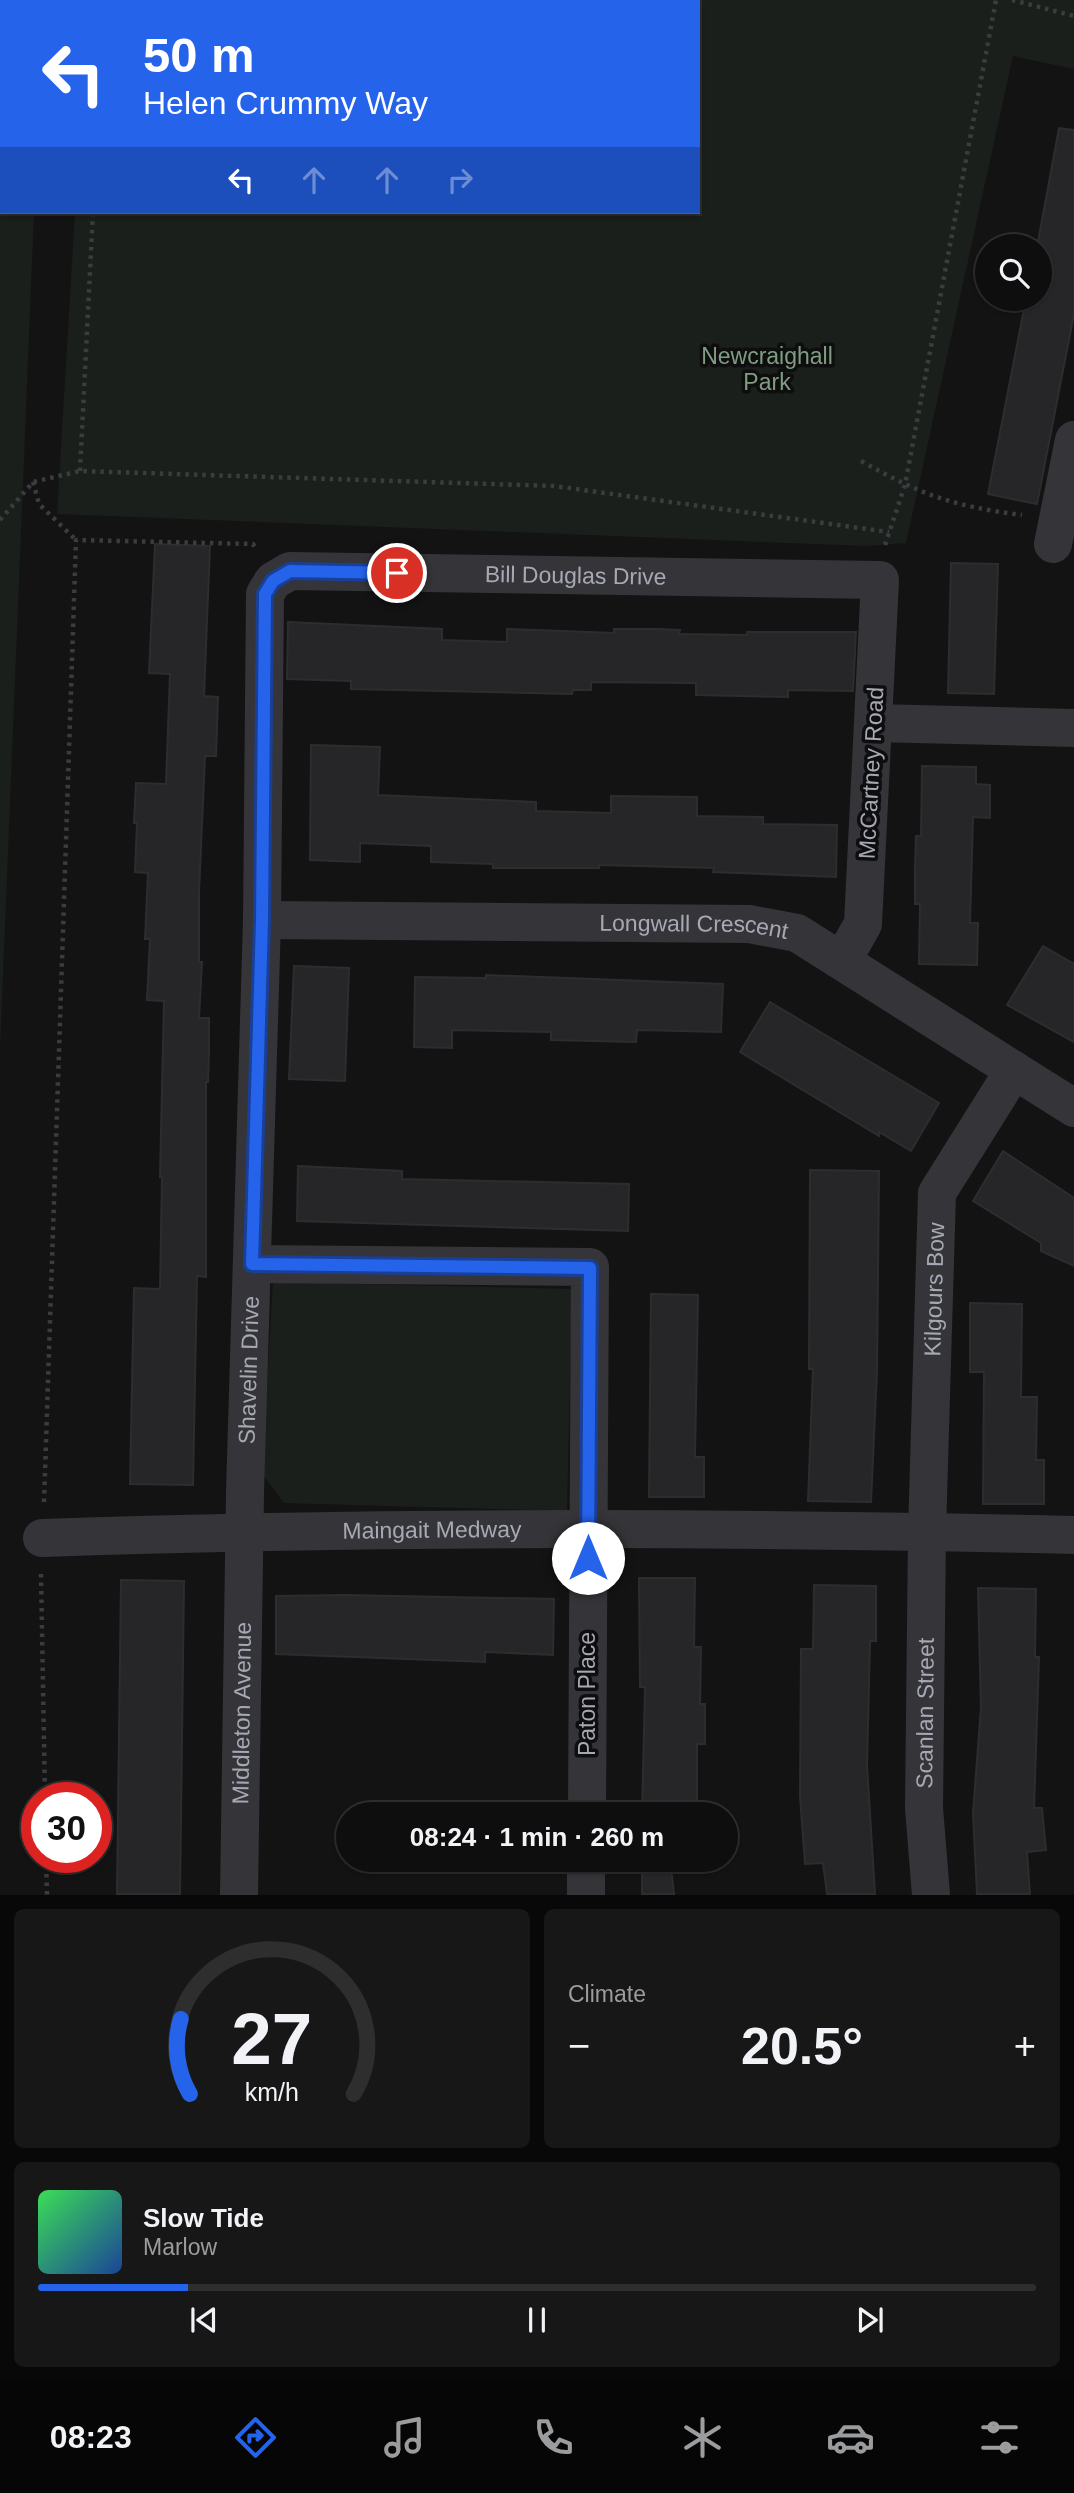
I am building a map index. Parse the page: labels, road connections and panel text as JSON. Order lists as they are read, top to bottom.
{
  "streets": {
    "street": [
      "Bill Douglas Drive",
      "McCartney Road",
      "Longwall Crescent",
      "Kilgours Bow",
      "Shavelin Drive",
      "Maingait Medway",
      "Paton Place",
      "Middleton Avenue",
      "Scanlan Street"
    ]
  },
  "crossings": [
    ["Bill Douglas Drive", "McCartney Road"],
    ["Bill Douglas Drive", "Shavelin Drive"],
    ["McCartney Road", "Longwall Crescent"],
    ["Longwall Crescent", "Kilgours Bow"],
    ["Longwall Crescent", "Shavelin Drive"],
    ["Kilgours Bow", "Maingait Medway"],
    ["Kilgours Bow", "Scanlan Street"],
    ["Shavelin Drive", "Maingait Medway"],
    ["Shavelin Drive", "Paton Place"],
    ["Shavelin Drive", "Middleton Avenue"],
    ["Maingait Medway", "Paton Place"],
    ["Maingait Medway", "Middleton Avenue"],
    ["Maingait Medway", "Scanlan Street"]
  ],
  "parks": ["Newcraighall Park"],
  "page": {
    "turn": ["50 m", "Helen Crummy Way"],
    "limit": "30",
    "trip": "08:24 · 1 min · 260 m",
    "tile": "Climate",
    "heat": ["−", "20.5°", "+"],
    "song": ["Slow Tide", "Marlow"],
    "tabs": "08:23",
    "gauge": ["27", "km/h"]
  }
}
